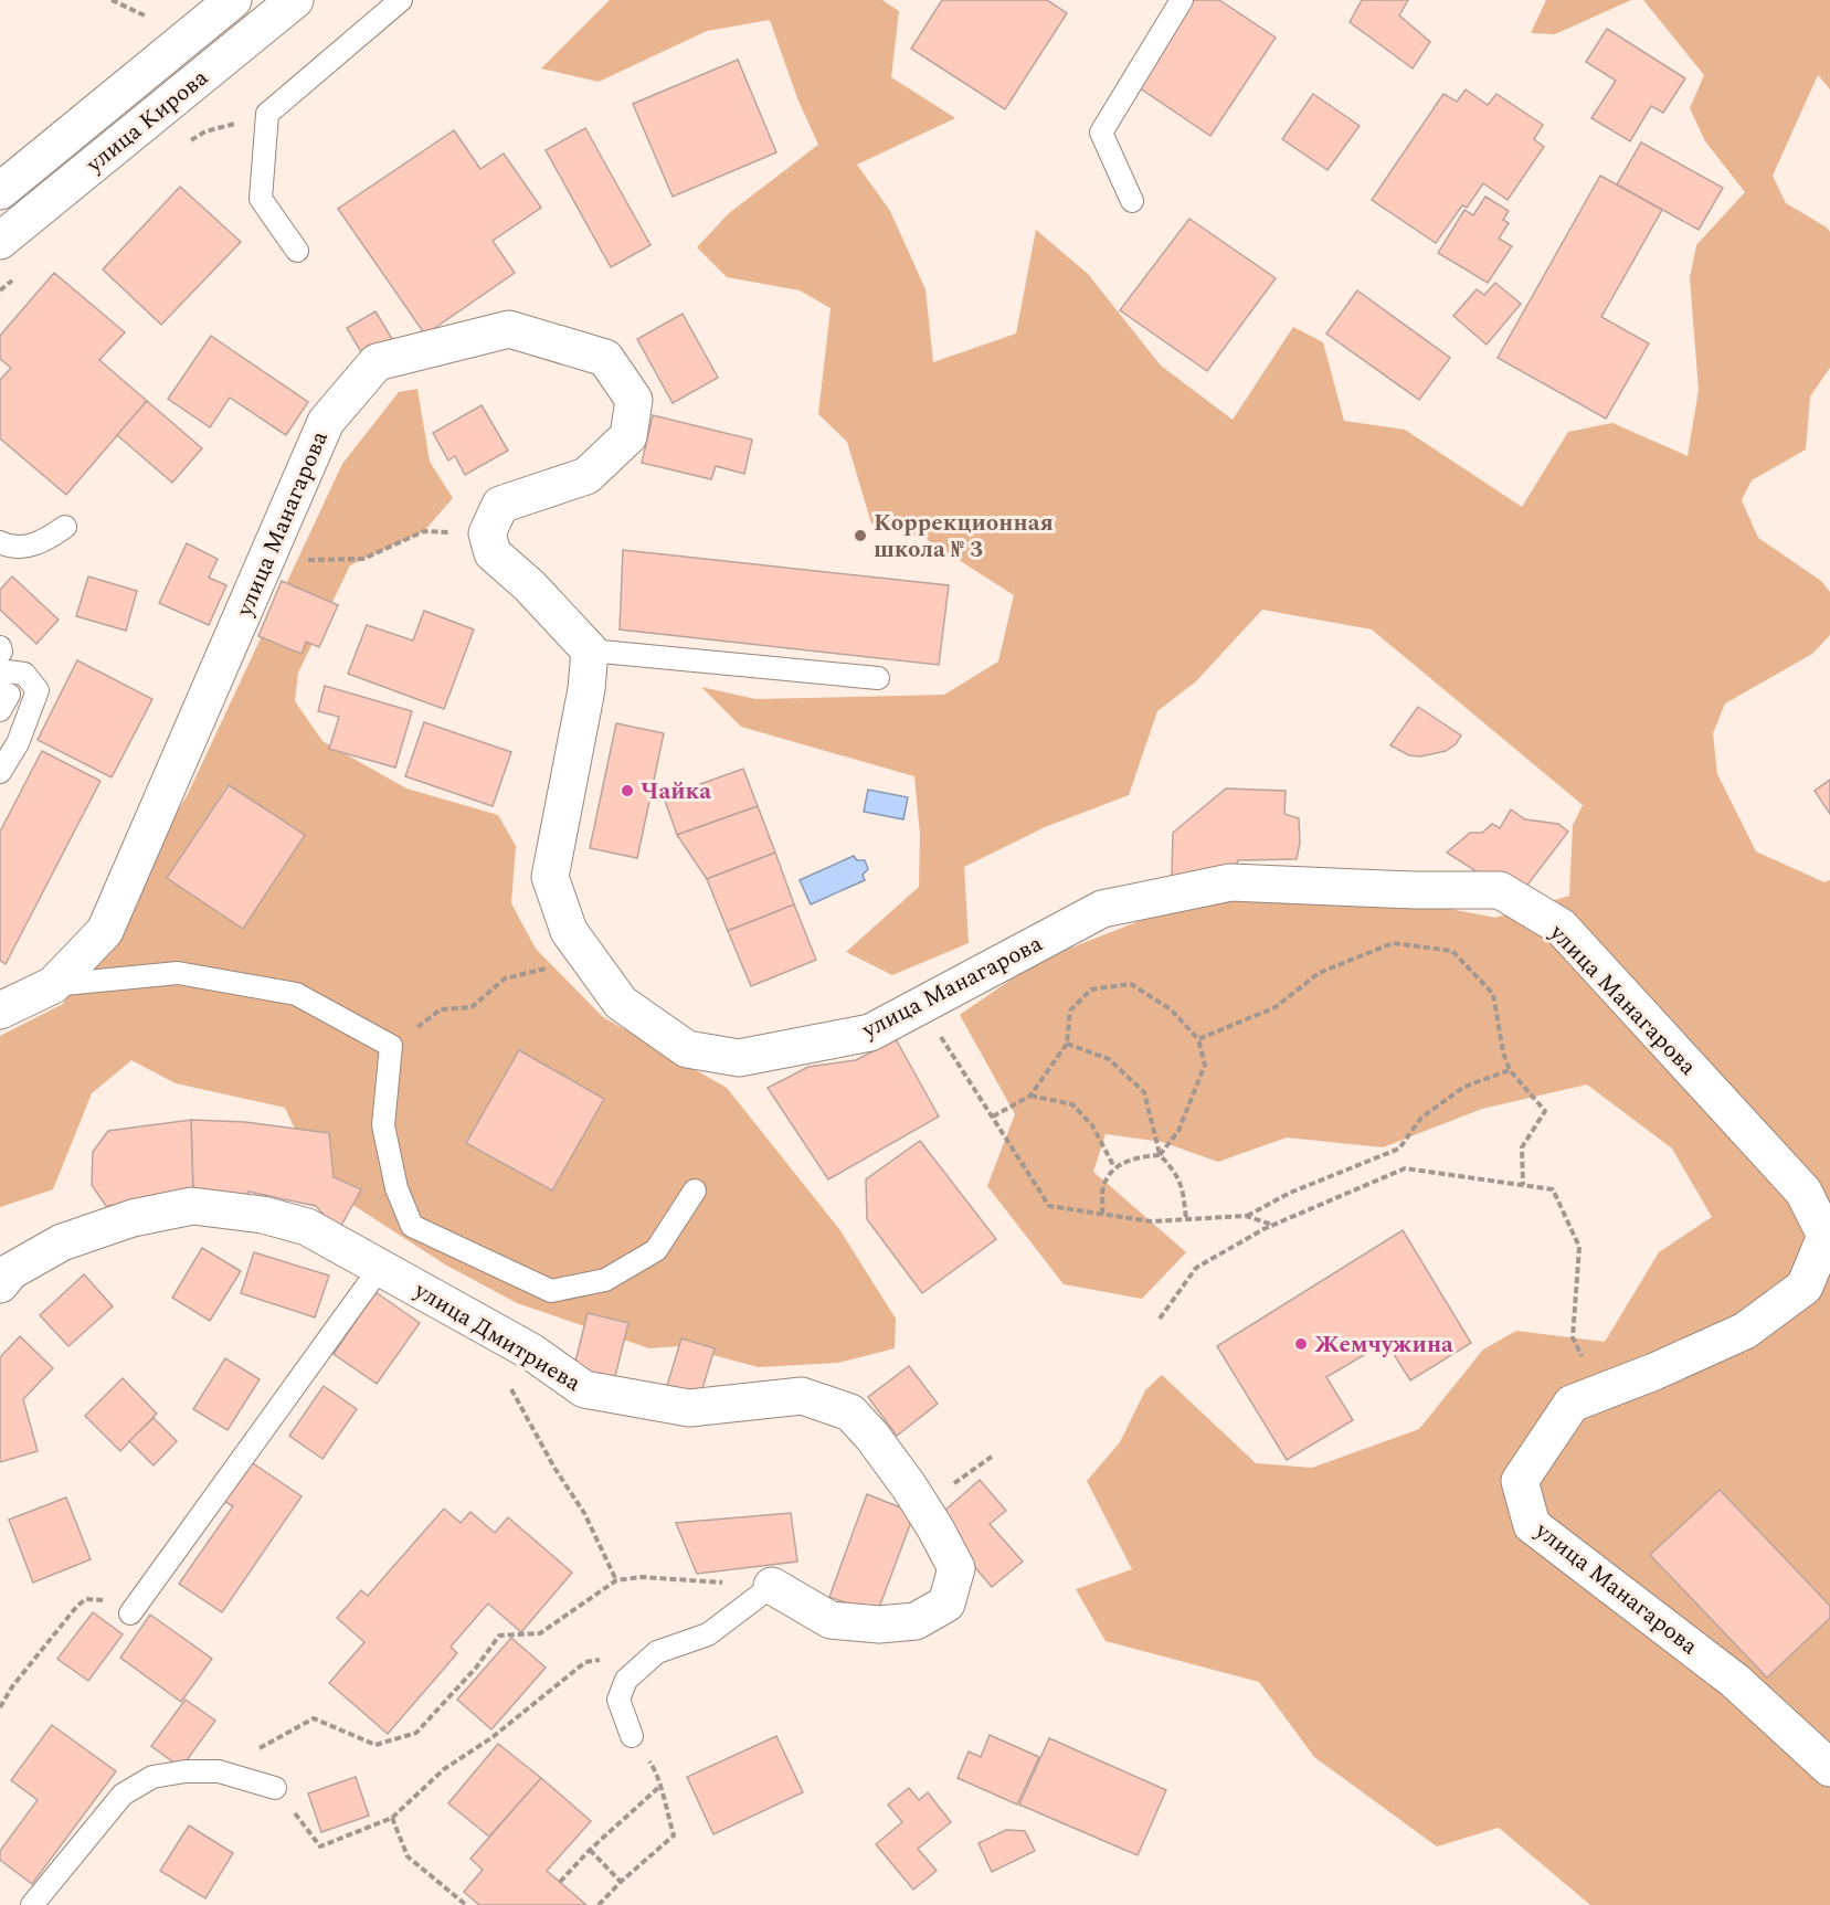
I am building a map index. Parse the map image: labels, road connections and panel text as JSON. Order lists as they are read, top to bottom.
{
  "streets": {
    "street": ["улица Кирова", "улица Манагарова", "улица Дмитриева"]
  },
  "places": ["Коррекционная школа № 3", "Чайка", "Жемчужина"]
}
